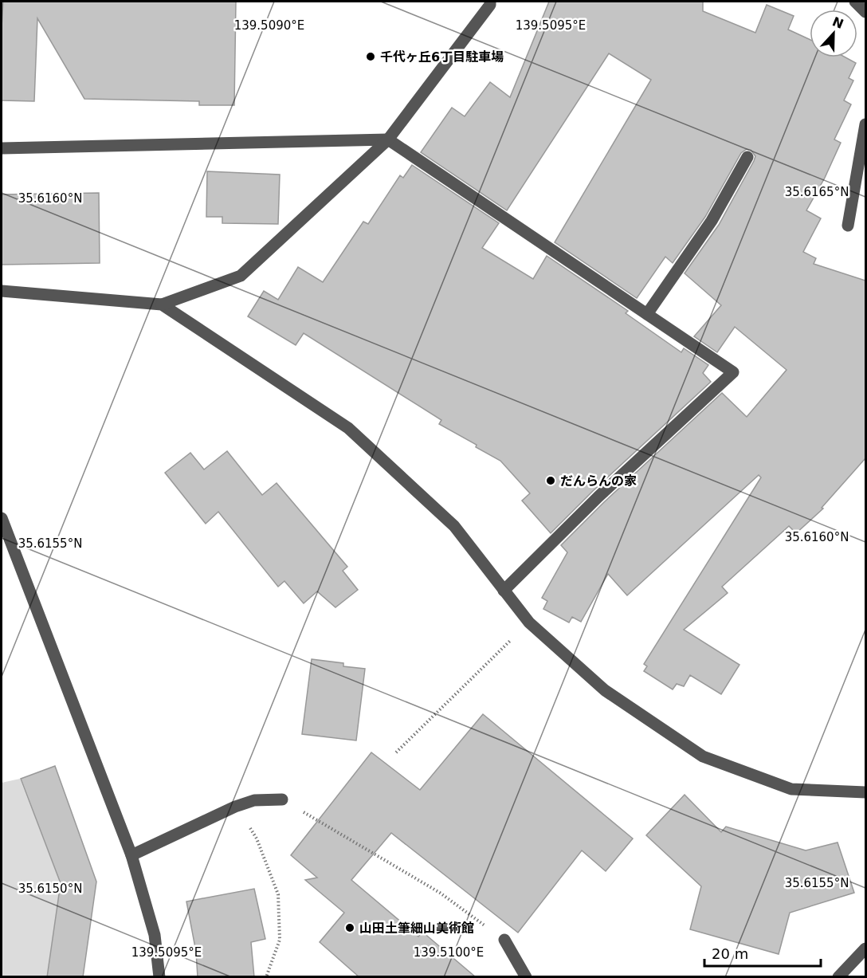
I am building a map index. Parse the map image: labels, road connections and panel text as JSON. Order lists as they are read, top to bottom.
{
  "places": ["千代ヶ丘6丁目駐車場", "だんらんの家", "山田土筆細山美術館"],
  "scale_bar": "20 m",
  "north": "top",
  "coordinates": [
    "139.5090°E",
    "139.5095°E",
    "35.6165°N",
    "35.6160°N",
    "35.6155°N",
    "35.6150°N",
    "139.5100°E"
  ]
}
